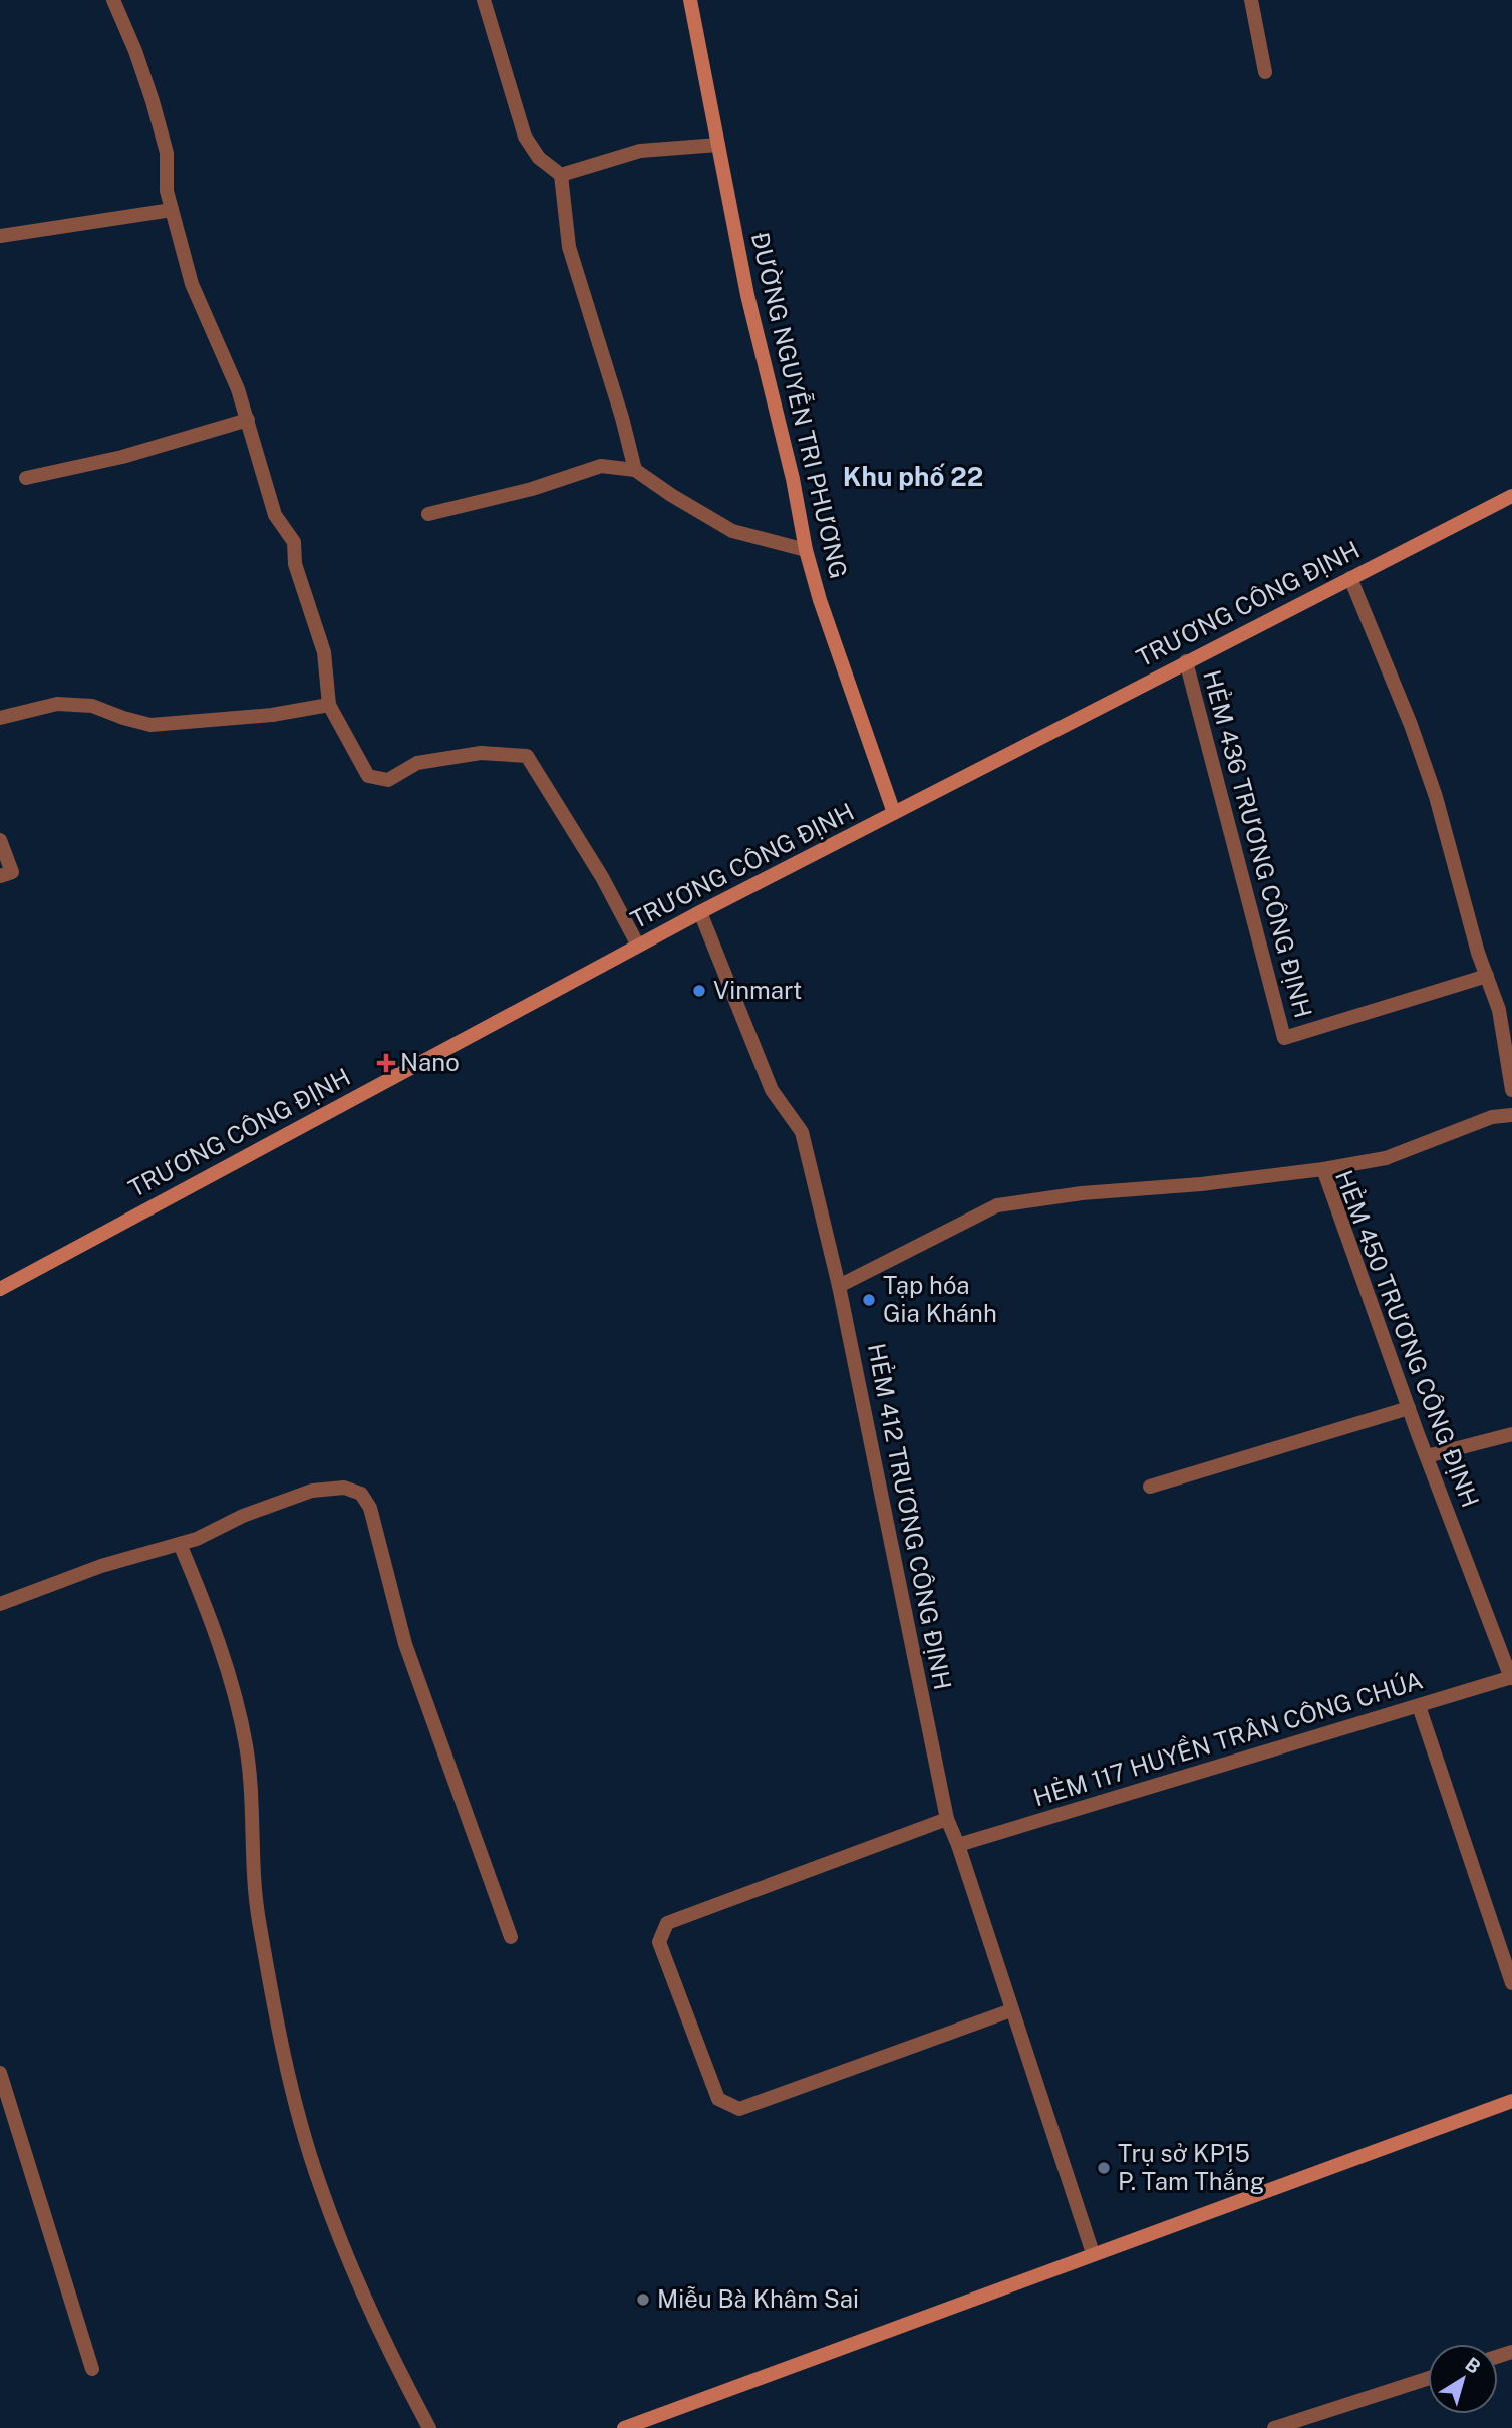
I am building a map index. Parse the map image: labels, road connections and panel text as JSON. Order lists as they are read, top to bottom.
{
  "streets": {
    "street": [
      "ĐƯỜNG NGUYỄN TRI PHƯƠNG",
      "TRƯƠNG CÔNG ĐỊNH",
      "HẺM 436 TRƯƠNG CÔNG ĐỊNH",
      "HẺM 450 TRƯƠNG CÔNG ĐỊNH",
      "HẺM 412 TRƯƠNG CÔNG ĐỊNH",
      "HẺM 117 HUYỀN TRÂN CÔNG CHÚA"
    ]
  },
  "crossings": [
    ["ĐƯỜNG NGUYỄN TRI PHƯƠNG", "TRƯƠNG CÔNG ĐỊNH"],
    ["TRƯƠNG CÔNG ĐỊNH", "HẺM 436 TRƯƠNG CÔNG ĐỊNH"],
    ["TRƯƠNG CÔNG ĐỊNH", "HẺM 412 TRƯƠNG CÔNG ĐỊNH"],
    ["HẺM 450 TRƯƠNG CÔNG ĐỊNH", "HẺM 412 TRƯƠNG CÔNG ĐỊNH"],
    ["HẺM 450 TRƯƠNG CÔNG ĐỊNH", "HẺM 117 HUYỀN TRÂN CÔNG CHÚA"]
  ],
  "districts": ["Khu phố 22"],
  "places": {
    "other": [
      "Vinmart",
      "Tạp hóa Gia Khánh",
      "Trụ sở KP15 P. Tam Thắng",
      "Miễu Bà Khâm Sai"
    ],
    "health": ["Nano"]
  },
  "north": "top right"
}
